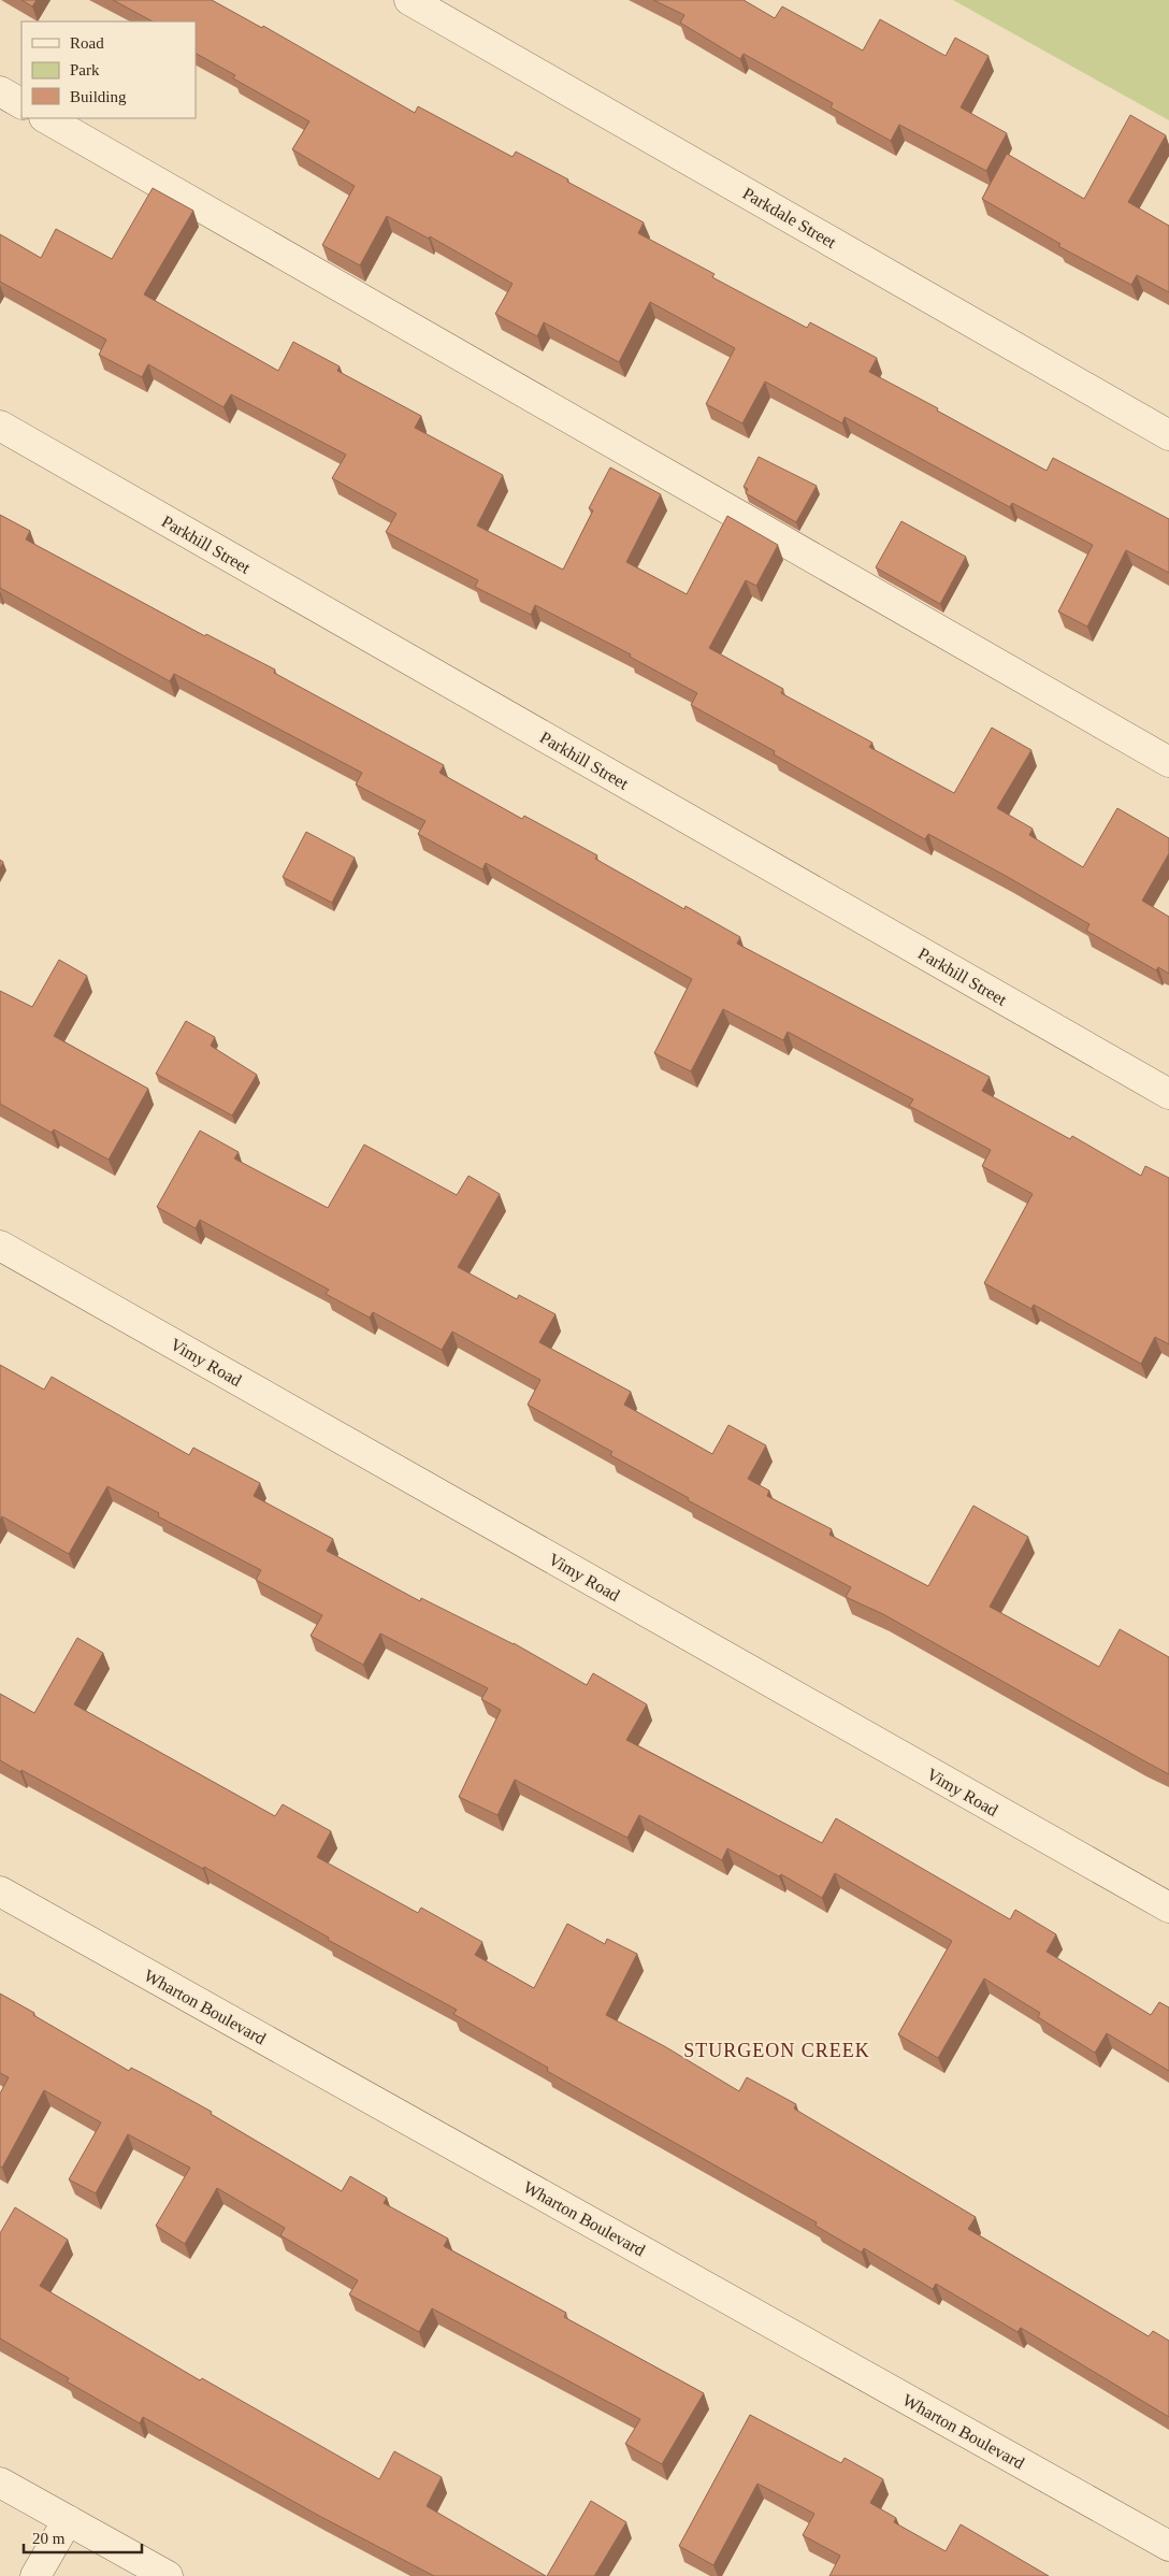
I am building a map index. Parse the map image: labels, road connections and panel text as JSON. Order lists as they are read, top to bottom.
{
  "streets": {
    "street": [
      "Parkdale Street",
      "Parkhill Street",
      "Vimy Road",
      "Wharton Boulevard"
    ]
  },
  "districts": ["STURGEON CREEK"],
  "legend": ["Road", "Park", "Building"],
  "scale_bar": "20 m"
}
